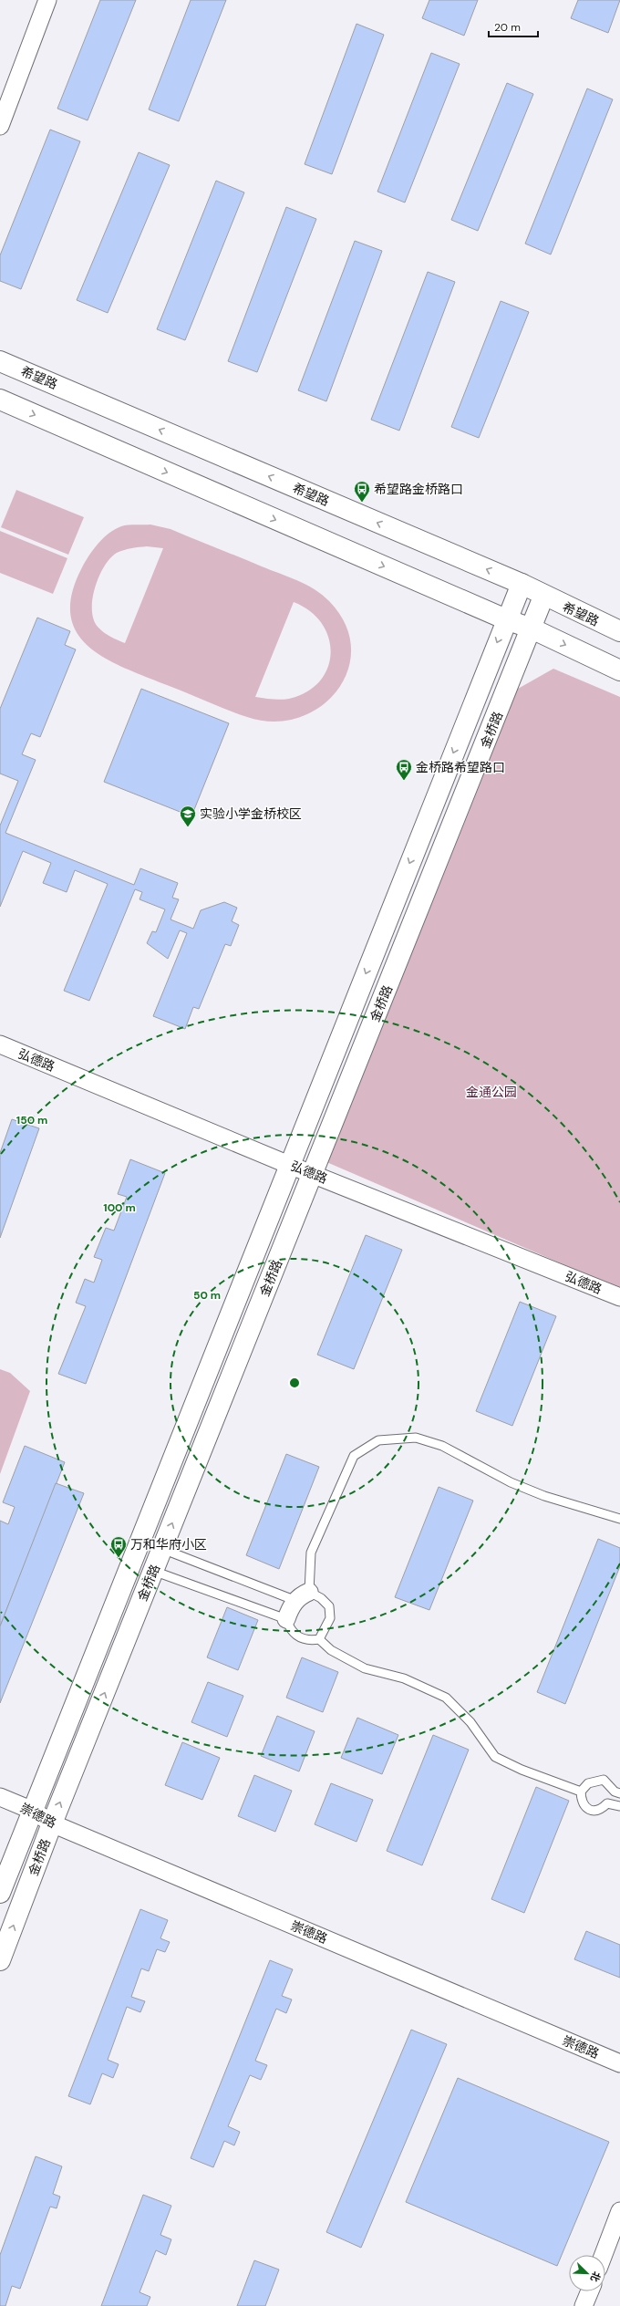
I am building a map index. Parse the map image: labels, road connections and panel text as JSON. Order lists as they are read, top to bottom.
{
  "streets": {
    "street": [
      "希望路",
      "金桥路",
      "弘德路",
      "崇德路"
    ]
  },
  "crossings": [
    ["希望路", "金桥路"],
    ["金桥路", "弘德路"],
    ["金桥路", "崇德路"]
  ],
  "parks": ["金通公园"],
  "places": {
    "bus stop": ["希望路金桥路口", "金桥路希望路口", "万和华府小区"],
    "school or university": ["实验小学金桥校区"]
  },
  "scale_bar": "20 m",
  "north": "bottom right",
  "rings": ["150 m", "100 m", "50 m"]
}
